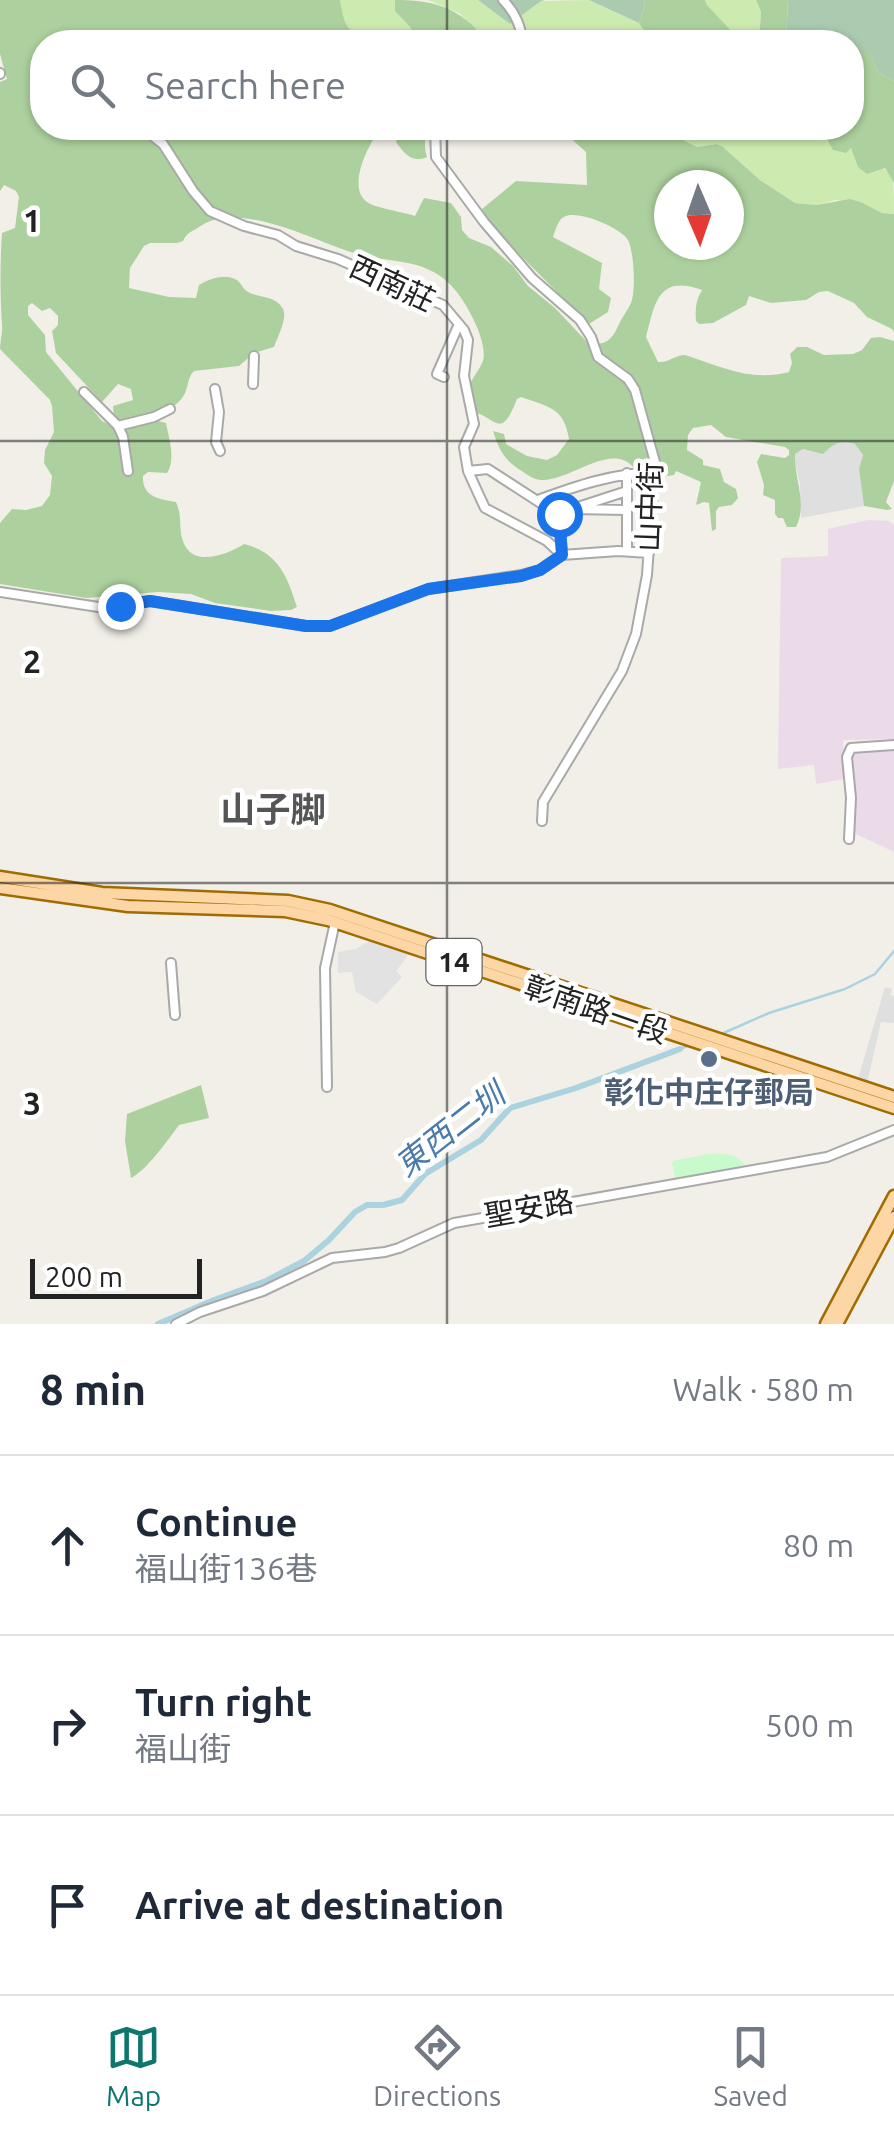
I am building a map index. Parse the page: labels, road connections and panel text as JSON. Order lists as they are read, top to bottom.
{
  "streets": {
    "main road": ["14", "彰南路一段"],
    "street": ["西南莊", "山中街", "聖安路"]
  },
  "districts": ["山子脚"],
  "water": ["東西二圳"],
  "places": ["彰化中庄仔郵局"],
  "scale_bar": "200 m",
  "north": "bottom",
  "page": {
    "search": "Search here",
    "scale": "200 m",
    "heading": ["8 min", "Walk · 580 m"],
    "list": [
      ["Continue", "福山街136巷", "80 m"],
      ["Turn right", "福山街", "500 m"],
      "Arrive at destination"
    ],
    "nav": ["Map", "Directions", "Saved"]
  },
  "grid": {
    "rows": ["1", "2", "3"]
  }
}
